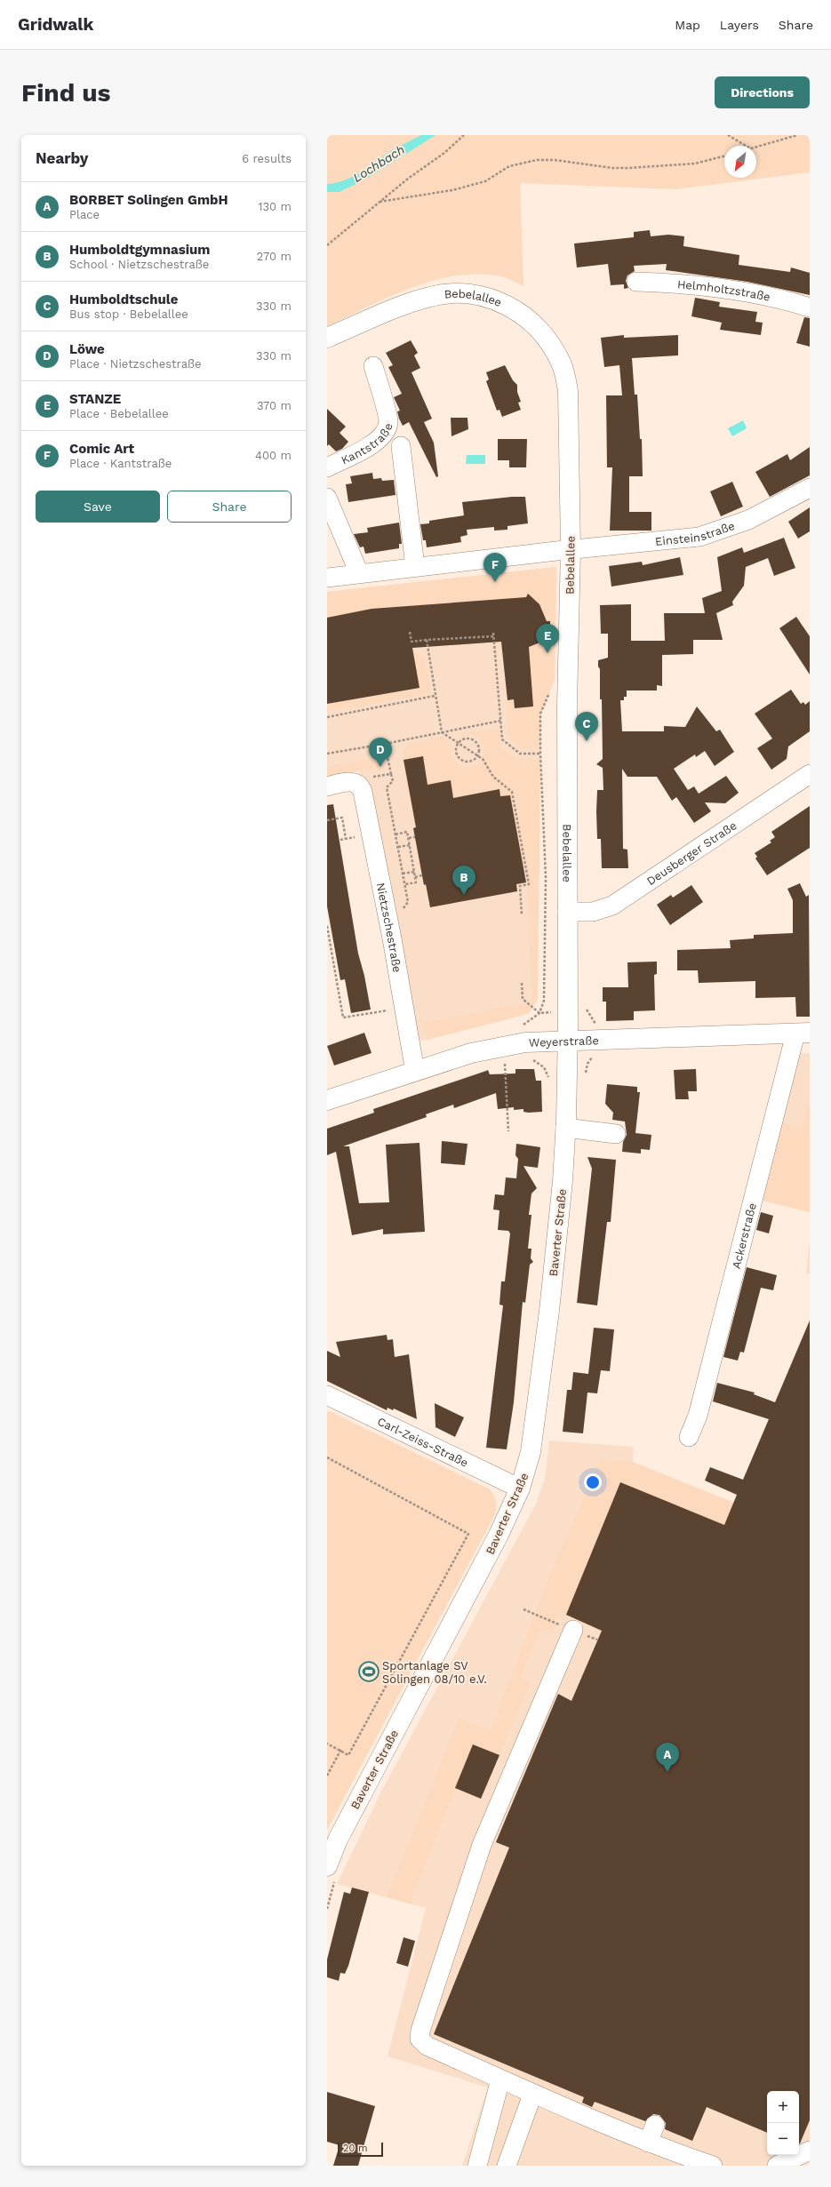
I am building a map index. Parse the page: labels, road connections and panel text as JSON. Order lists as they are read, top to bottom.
{
  "streets": {
    "main road": ["Bebelallee", "Weyerstraße", "Baverter Straße"],
    "street": [
      "Helmholtzstraße",
      "Kantstraße",
      "Einsteinstraße",
      "Deusberger Straße",
      "Nietzschestraße",
      "Ackerstraße",
      "Carl-Zeiss-Straße"
    ]
  },
  "crossings": [
    ["Bebelallee", "Einsteinstraße"],
    ["Bebelallee", "Deusberger Straße"],
    ["Bebelallee", "Weyerstraße"],
    ["Bebelallee", "Baverter Straße"],
    ["Nietzschestraße", "Weyerstraße"],
    ["Weyerstraße", "Baverter Straße"],
    ["Weyerstraße", "Ackerstraße"],
    ["Baverter Straße", "Carl-Zeiss-Straße"]
  ],
  "water": ["Lochbach"],
  "places": {
    "sports": ["Sportanlage SV Solingen 08/10 e.V."]
  },
  "scale_bar": "20 m",
  "north": "bottom left",
  "page": {
    "header": "Gridwalk",
    "nav": ["Map", "Layers", "Share"],
    "buttons": [
      "Directions",
      ["Save", "Share"]
    ],
    "title": "Find us",
    "heading": ["Nearby", "6 results"],
    "list": [
      {
        "mark": "A",
        "name": "BORBET Solingen GmbH",
        "note": "Place",
        "value": "130 m"
      },
      {
        "mark": "B",
        "name": "Humboldtgymnasium",
        "note": "School · Nietzschestraße",
        "value": "270 m"
      },
      {
        "mark": "C",
        "name": "Humboldtschule",
        "note": "Bus stop · Bebelallee",
        "value": "330 m"
      },
      {
        "mark": "D",
        "name": "Löwe",
        "note": "Place · Nietzschestraße",
        "value": "330 m"
      },
      {
        "mark": "E",
        "name": "STANZE",
        "note": "Place · Bebelallee",
        "value": "370 m"
      },
      {
        "mark": "F",
        "name": "Comic Art",
        "note": "Place · Kantstraße",
        "value": "400 m"
      }
    ],
    "pins": [
      "F",
      "E",
      "C",
      "D",
      "B",
      "A"
    ],
    "map_buttons": ["+", "−"],
    "scale": "20 m"
  }
}
